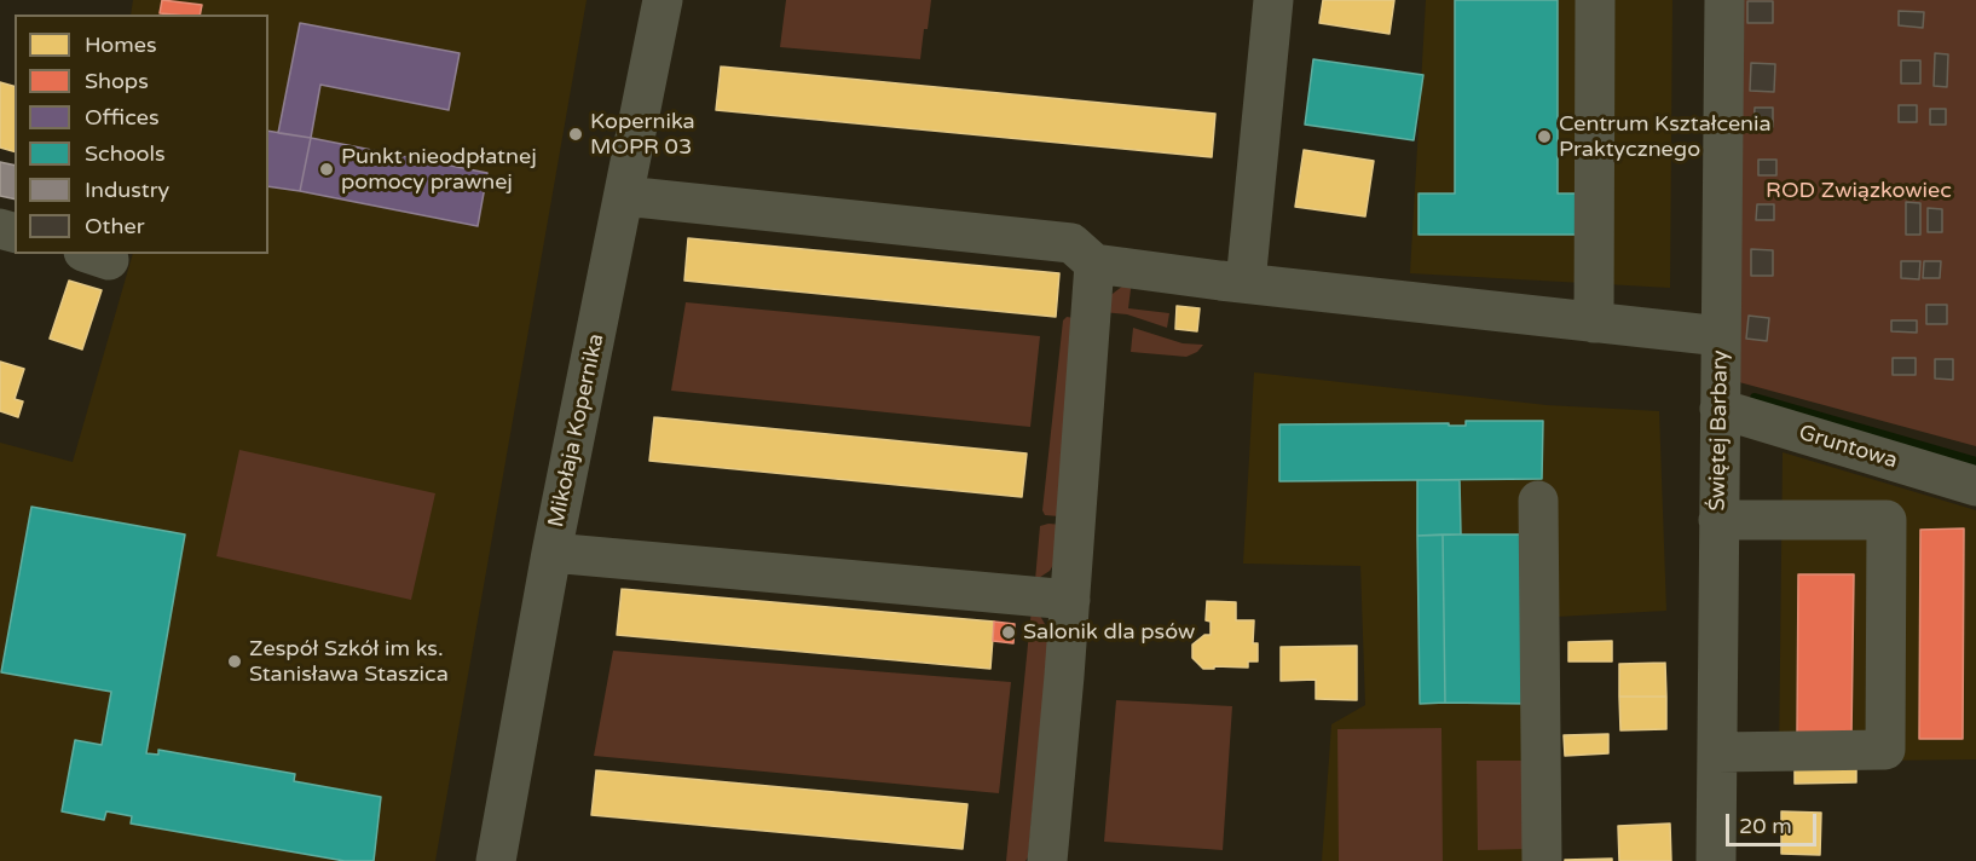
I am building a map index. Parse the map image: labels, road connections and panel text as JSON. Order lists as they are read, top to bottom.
{
  "streets": {
    "street": ["Mikołaja Kopernika", "Świętej Barbary", "Gruntowa"]
  },
  "crossings": [
    ["Świętej Barbary", "Gruntowa"]
  ],
  "parks": ["ROD Związkowiec"],
  "places": [
    "Kopernika MOPR 03",
    "Centrum Kształcenia Praktycznego",
    "Punkt nieodpłatnej pomocy prawnej",
    "Salonik dla psów",
    "Zespół Szkół im ks. Stanisława Staszica"
  ],
  "legend": [
    "Homes",
    "Shops",
    "Offices",
    "Schools",
    "Industry",
    "Other"
  ],
  "scale_bar": "20 m"
}
